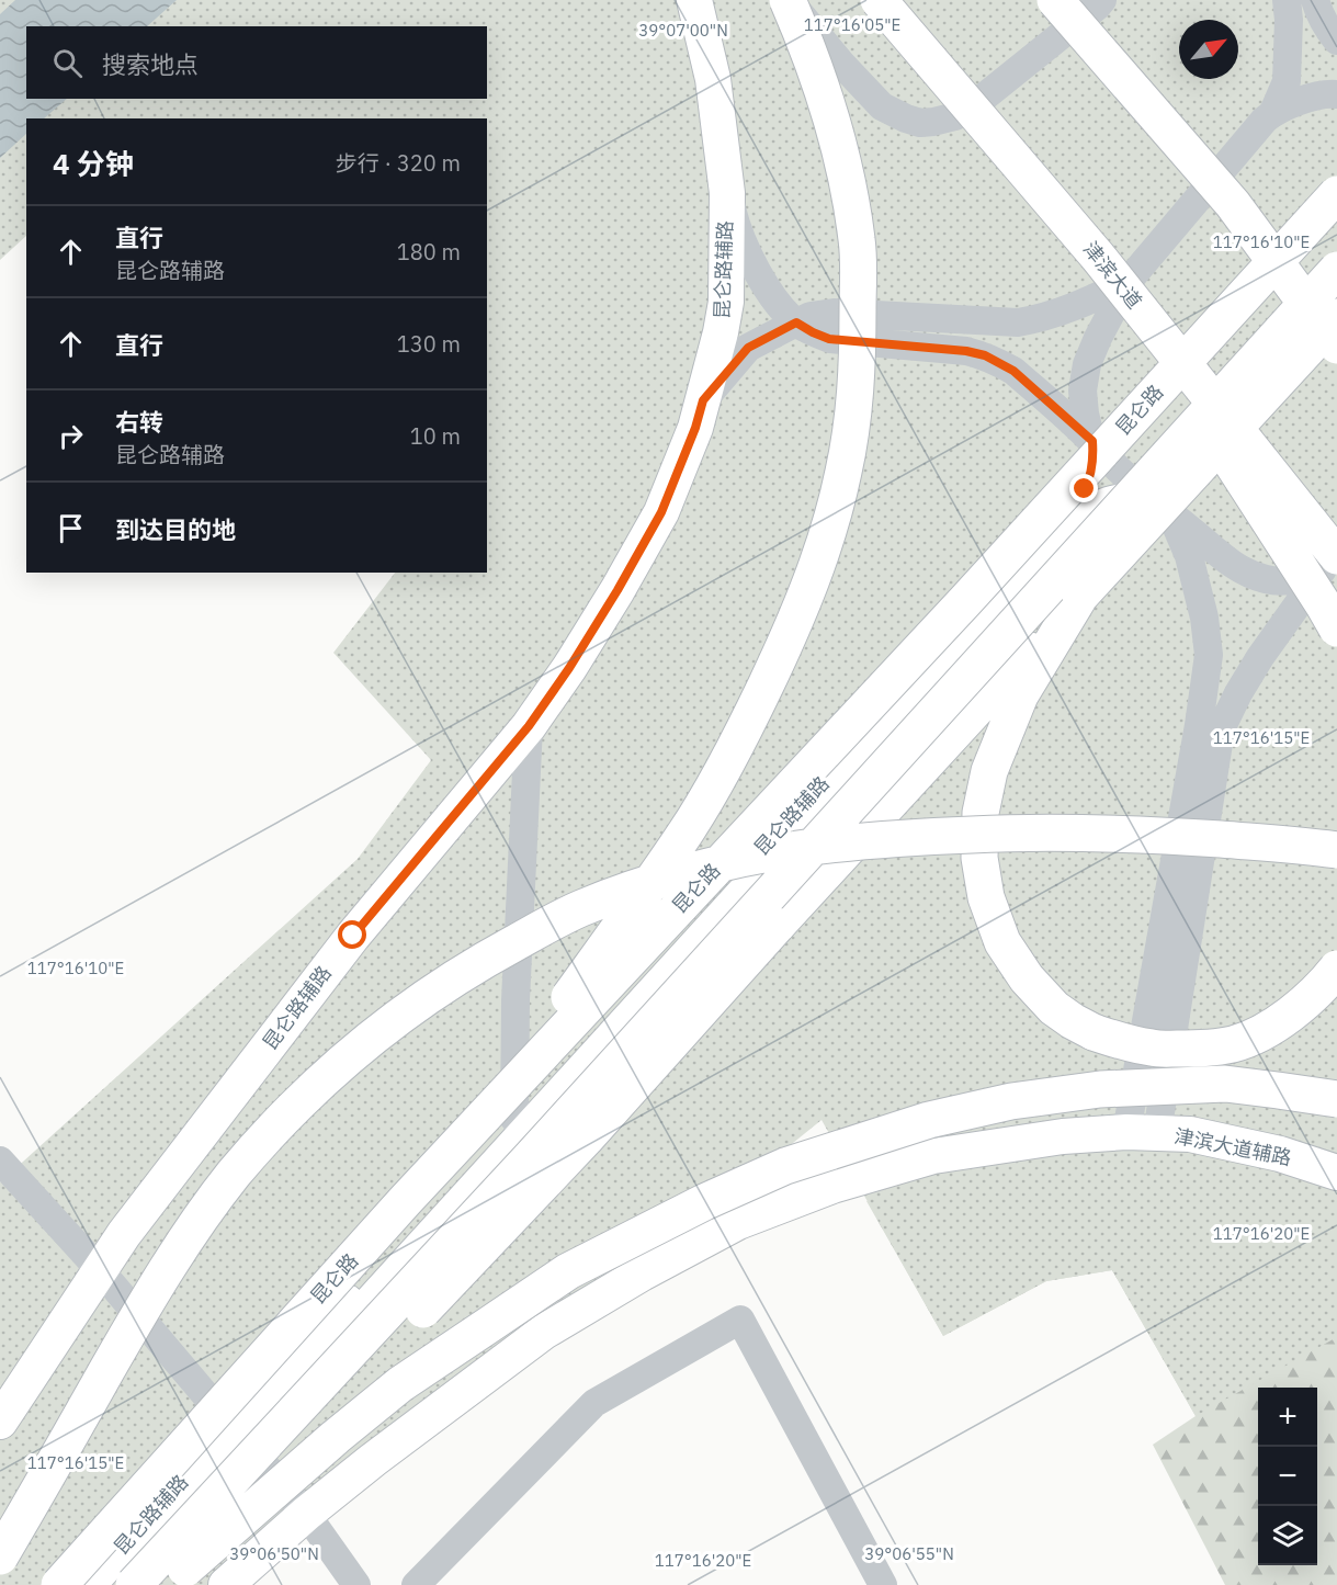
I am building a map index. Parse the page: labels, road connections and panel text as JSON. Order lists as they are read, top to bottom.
{
  "streets": {
    "highway": ["津滨大道", "昆仑路"],
    "main road": ["昆仑路辅路", "津滨大道辅路"]
  },
  "north": "top right",
  "page": {
    "search": "搜索地点",
    "heading": ["4 分钟", "步行 · 320 m"],
    "list": [
      ["直行", "昆仑路辅路", "180 m"],
      ["直行", "130 m"],
      ["右转", "昆仑路辅路", "10 m"],
      "到达目的地"
    ],
    "map_buttons": ["+", "−"]
  },
  "coordinates": [
    "117°16'05\"E",
    "39°07'00\"N",
    "117°16'10\"E",
    "117°16'15\"E",
    "117°16'20\"E",
    "39°06'50\"N",
    "39°06'55\"N"
  ]
}
